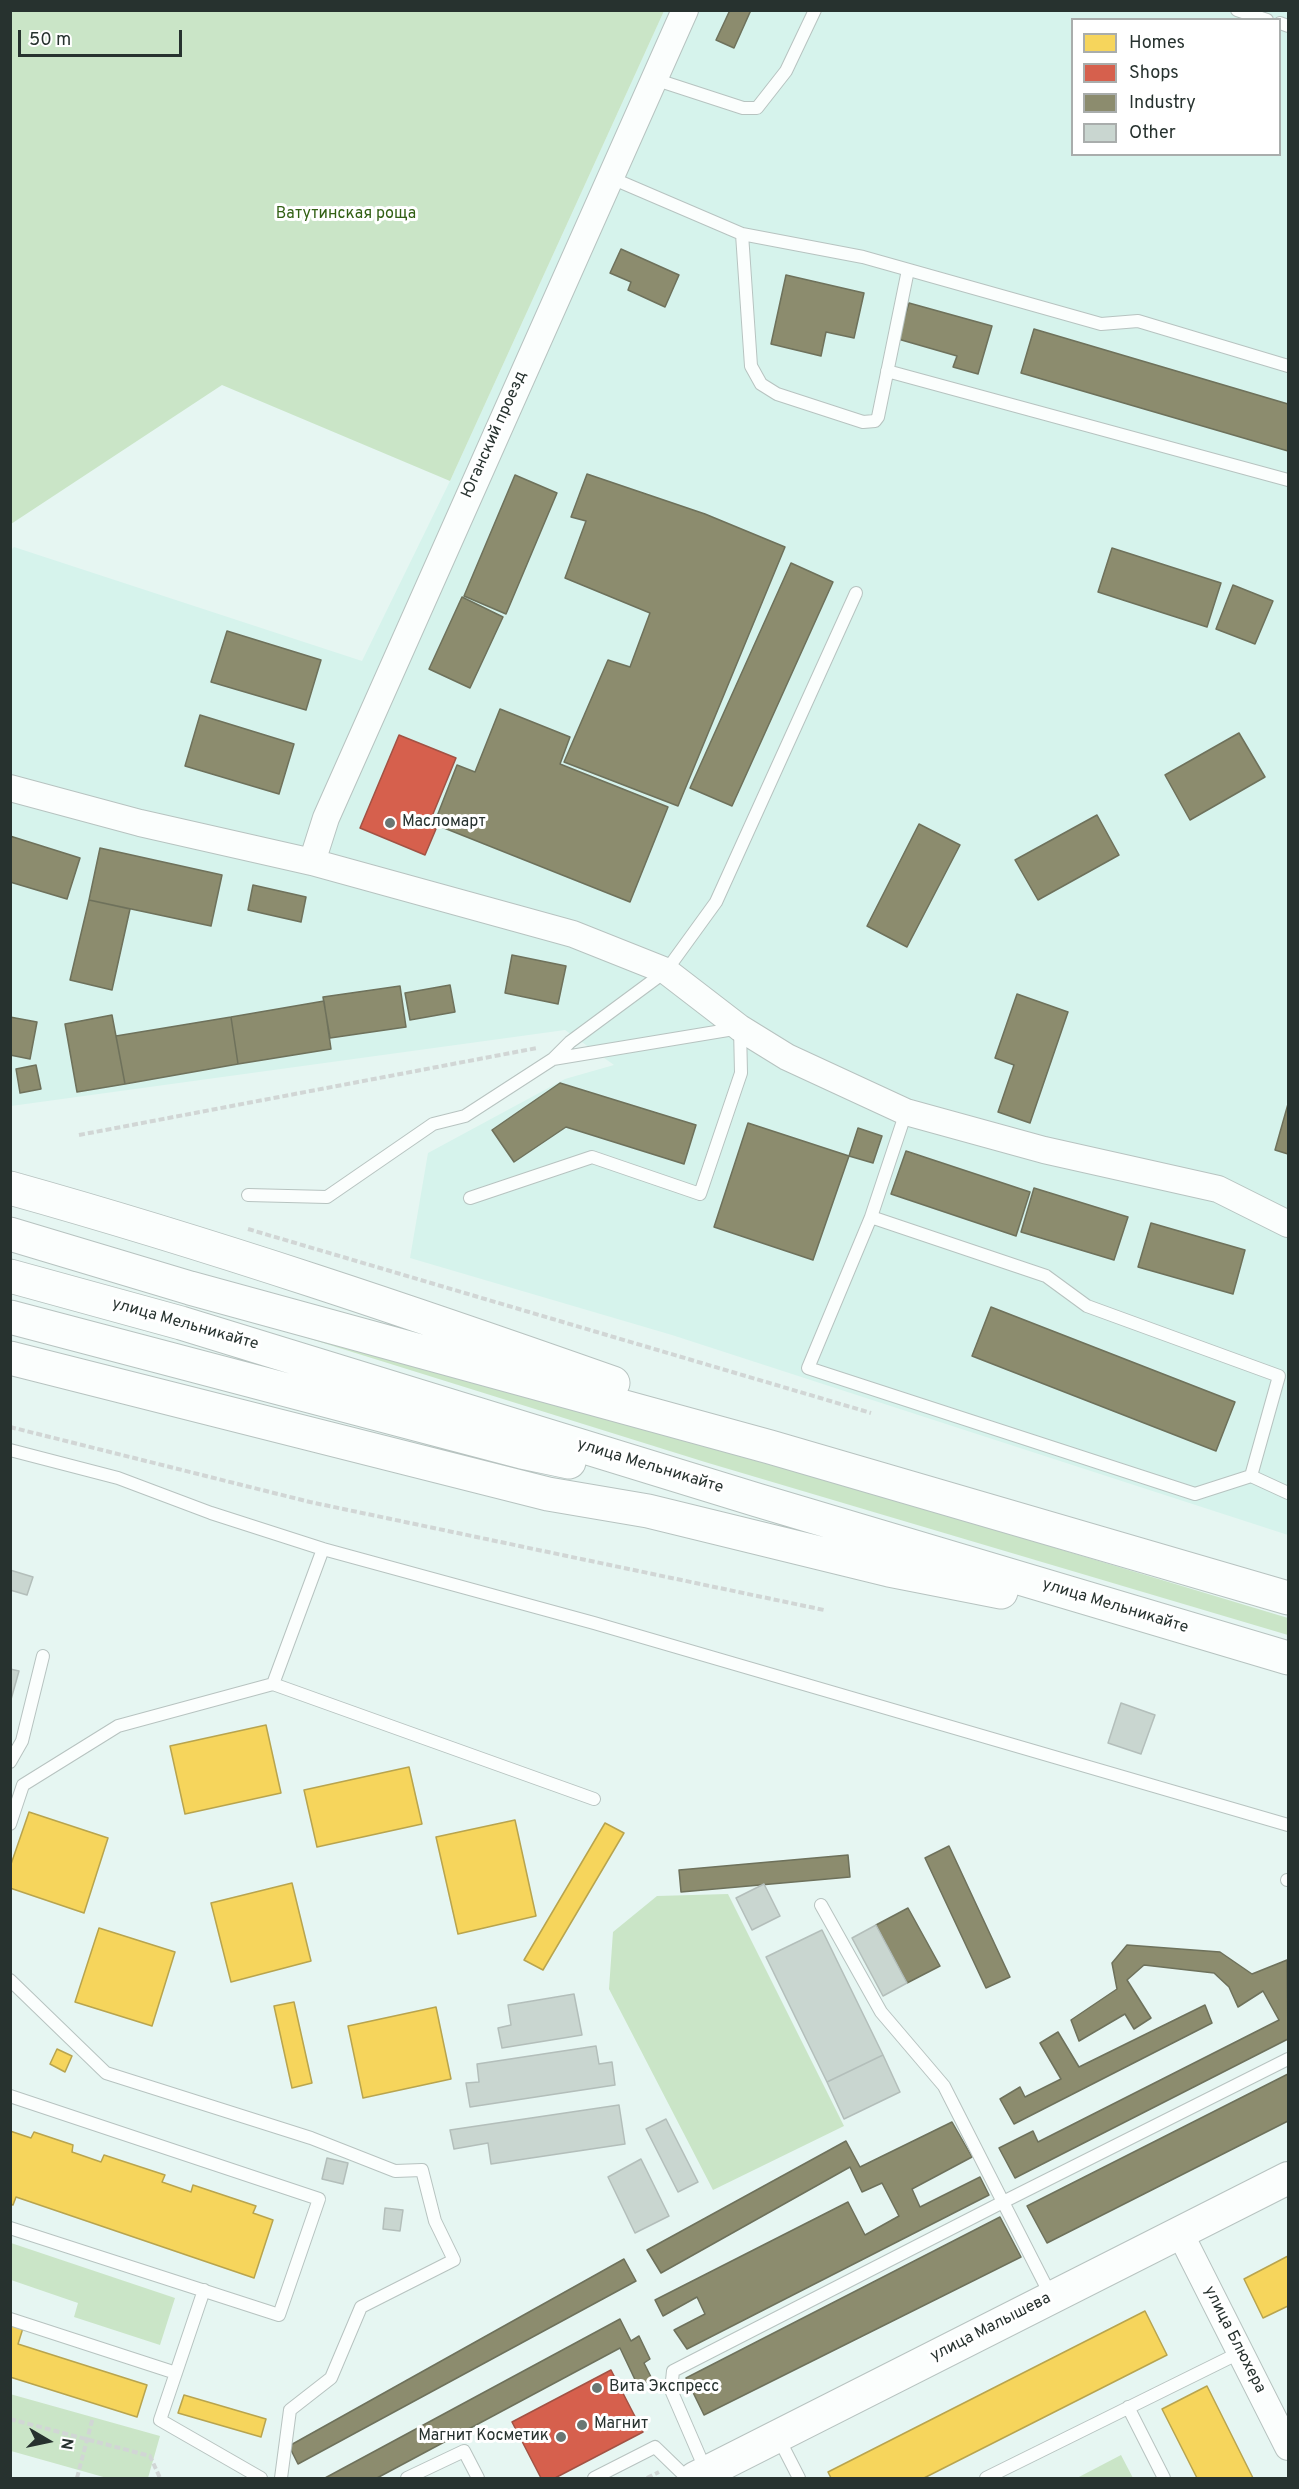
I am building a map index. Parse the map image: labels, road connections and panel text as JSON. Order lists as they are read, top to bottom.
{
  "streets": {
    "main road": ["улица Мельникайте"],
    "street": ["Юганский проезд", "улица Малышева", "улица Блюхера"]
  },
  "crossings": [
    ["улица Малышева", "улица Блюхера"]
  ],
  "parks": ["Ватутинская роща"],
  "places": [
    "Масломарт",
    "Вита Экспресс",
    "Магнит",
    "Магнит Косметик"
  ],
  "legend": [
    "Homes",
    "Shops",
    "Industry",
    "Other"
  ],
  "scale_bar": "50 m",
  "north": "right"
}
